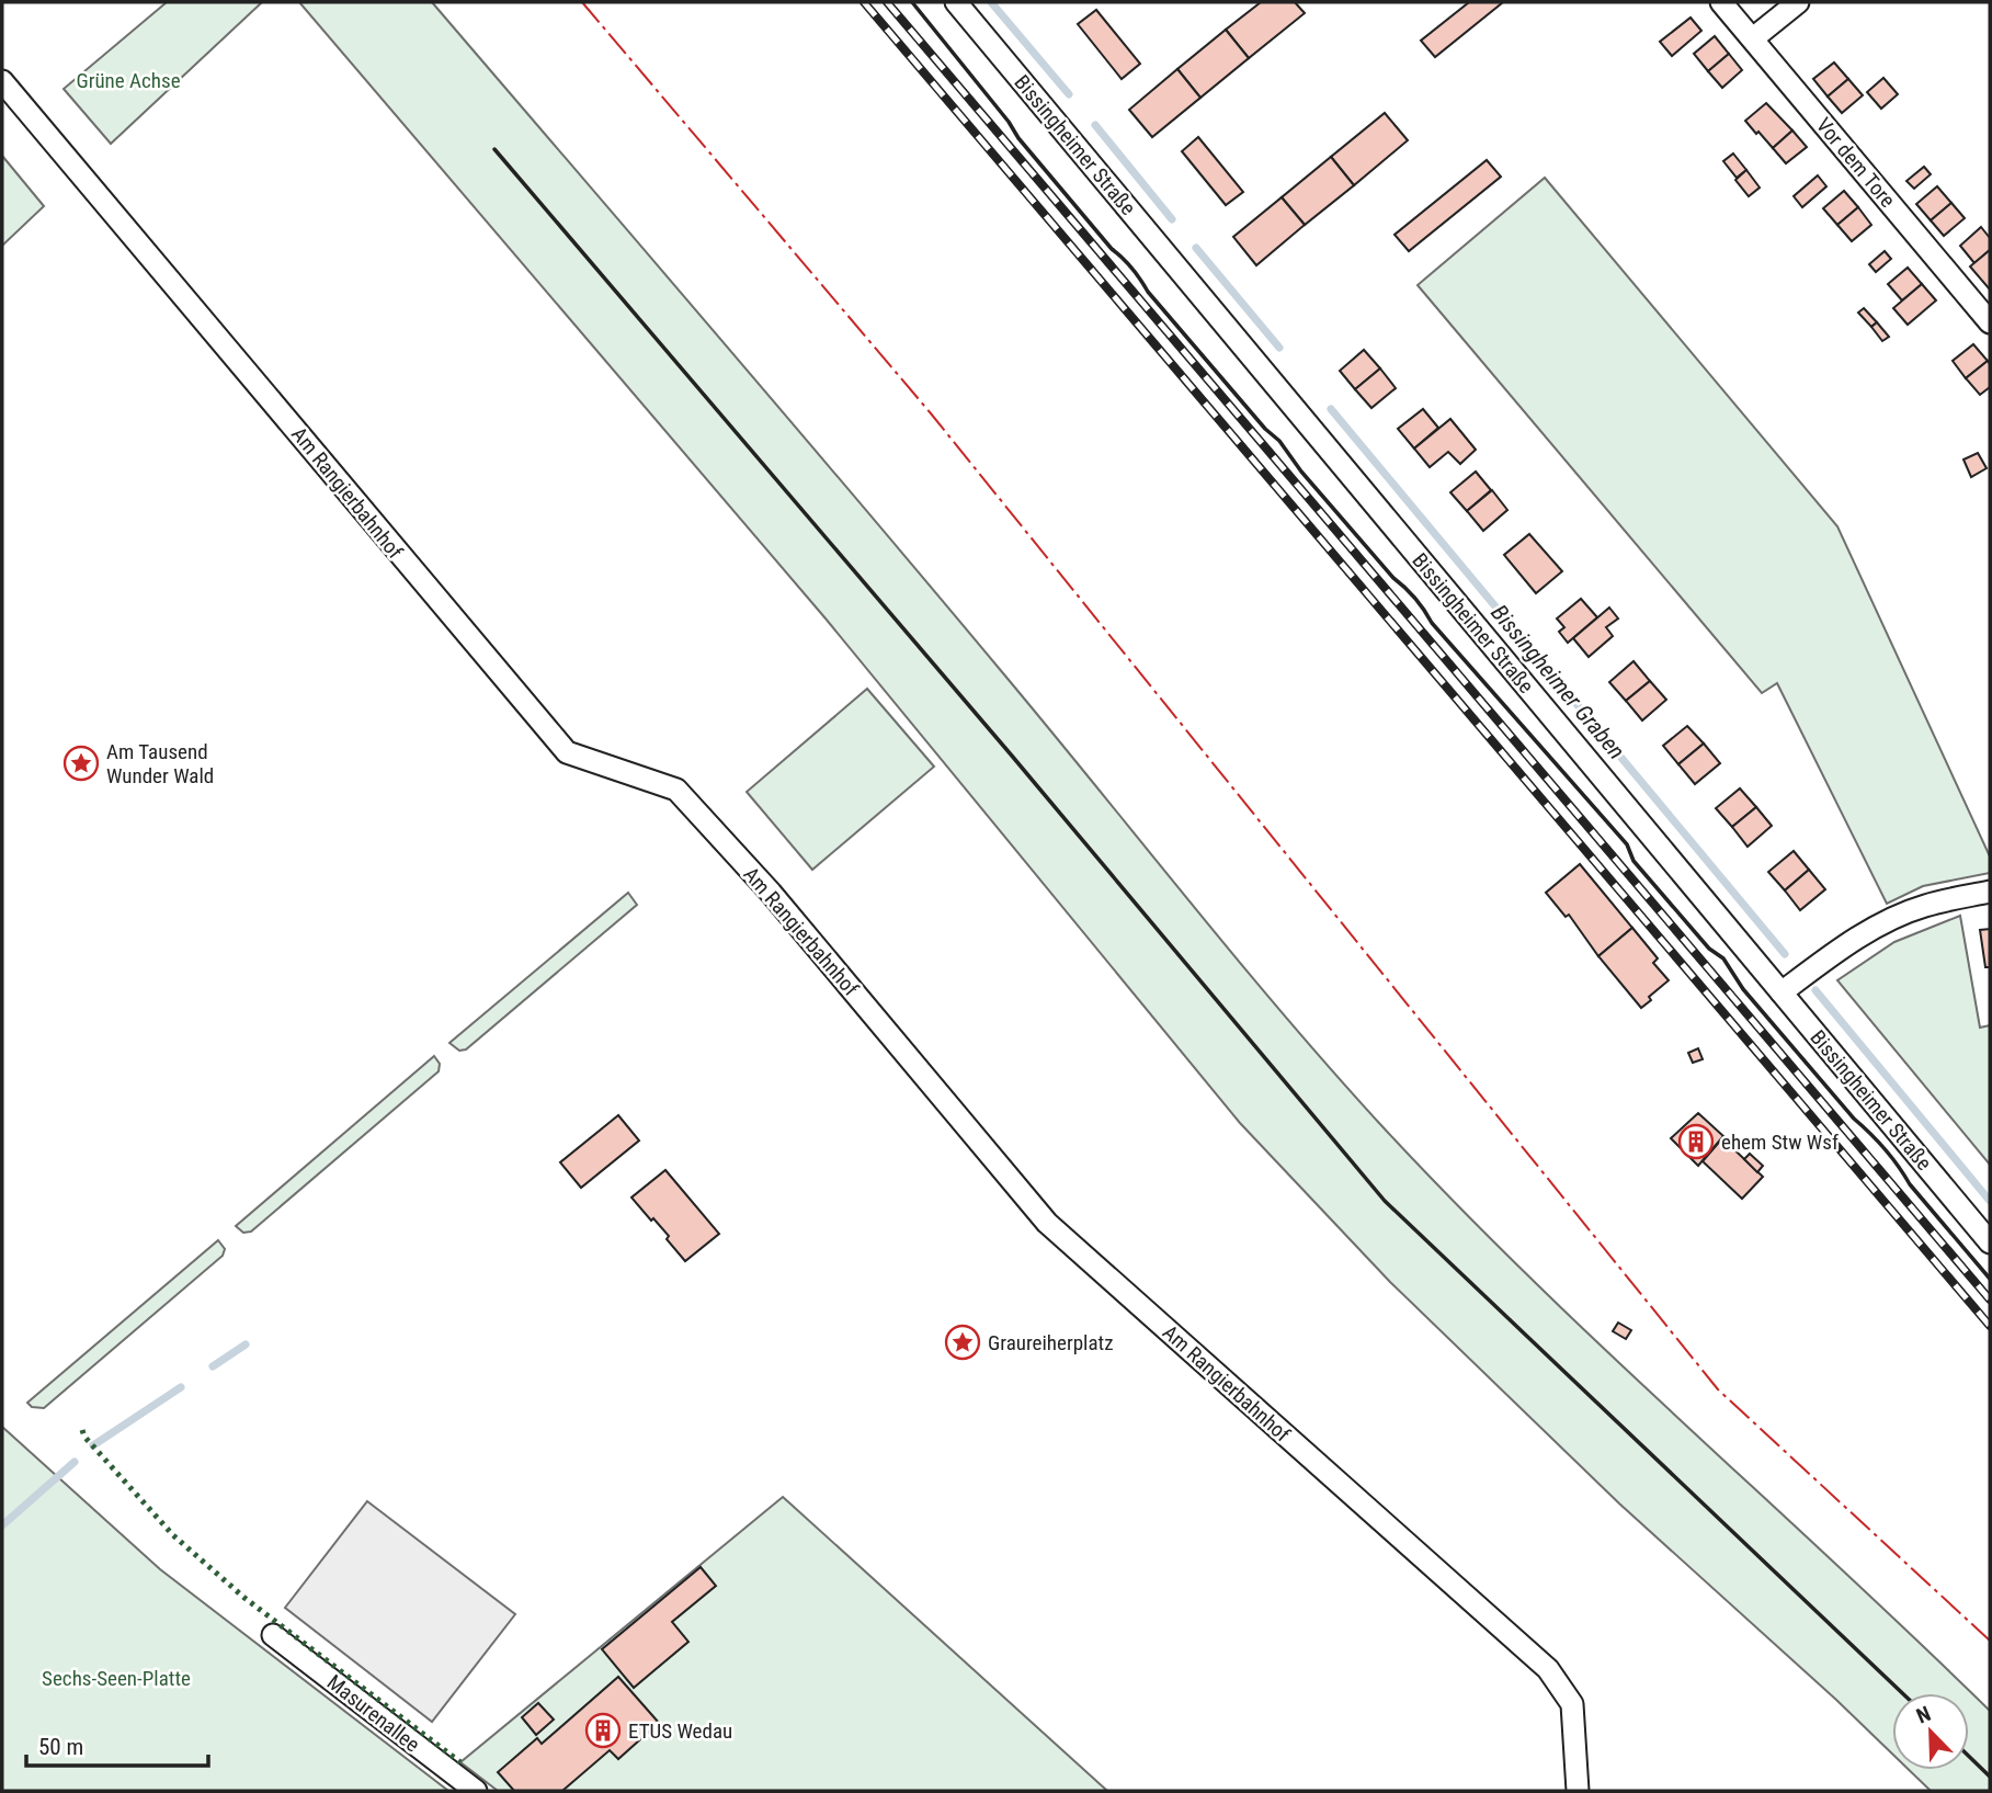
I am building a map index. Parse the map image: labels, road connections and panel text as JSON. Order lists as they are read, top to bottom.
{
  "streets": {
    "street": [
      "Bissingheimer Straße",
      "Vor dem Tore",
      "Am Rangierbahnhof",
      "Masurenallee"
    ]
  },
  "water": ["Bissingheimer Graben"],
  "parks": ["Grüne Achse", "Sechs-Seen-Platte"],
  "places": {
    "place": ["Am Tausend Wunder Wald", "Graureiherplatz"],
    "building": ["ehem Stw Wsf", "ETUS Wedau"]
  },
  "scale_bar": "50 m",
  "north": "top left"
}
